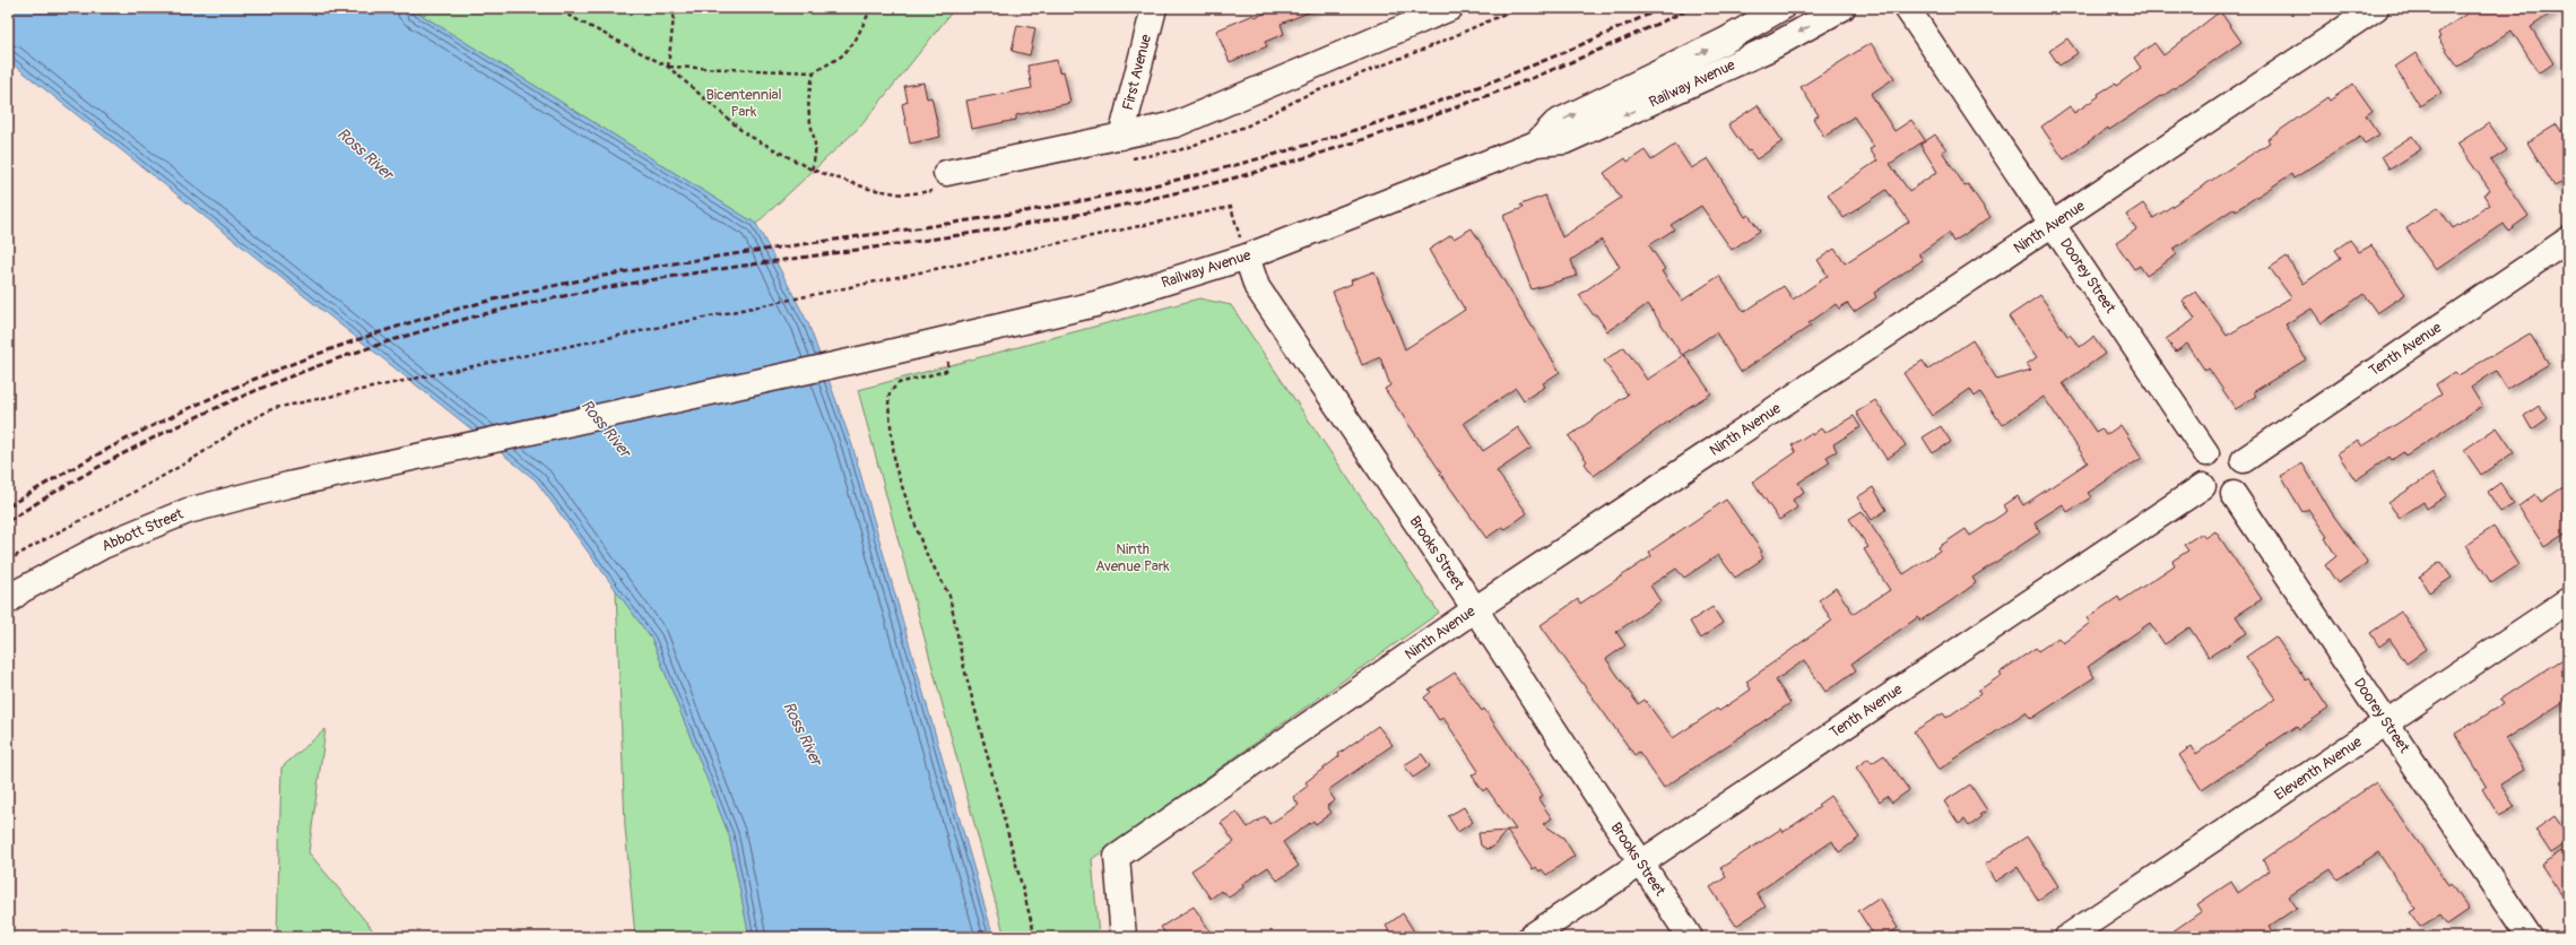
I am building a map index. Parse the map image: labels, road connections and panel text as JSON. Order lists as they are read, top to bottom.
{
  "streets": {
    "street": [
      "First Avenue",
      "Railway Avenue",
      "Ninth Avenue",
      "Doorey Street",
      "Tenth Avenue",
      "Abbott Street",
      "Brooks Street",
      "Eleventh Avenue"
    ]
  },
  "crossings": [
    ["Railway Avenue", "Abbott Street"],
    ["Railway Avenue", "Brooks Street"],
    ["Ninth Avenue", "Doorey Street"],
    ["Ninth Avenue", "Brooks Street"],
    ["Doorey Street", "Tenth Avenue"],
    ["Doorey Street", "Eleventh Avenue"],
    ["Tenth Avenue", "Brooks Street"]
  ],
  "water": ["Ross River"],
  "parks": ["Bicentennial Park", "Ninth Avenue Park"]
}
